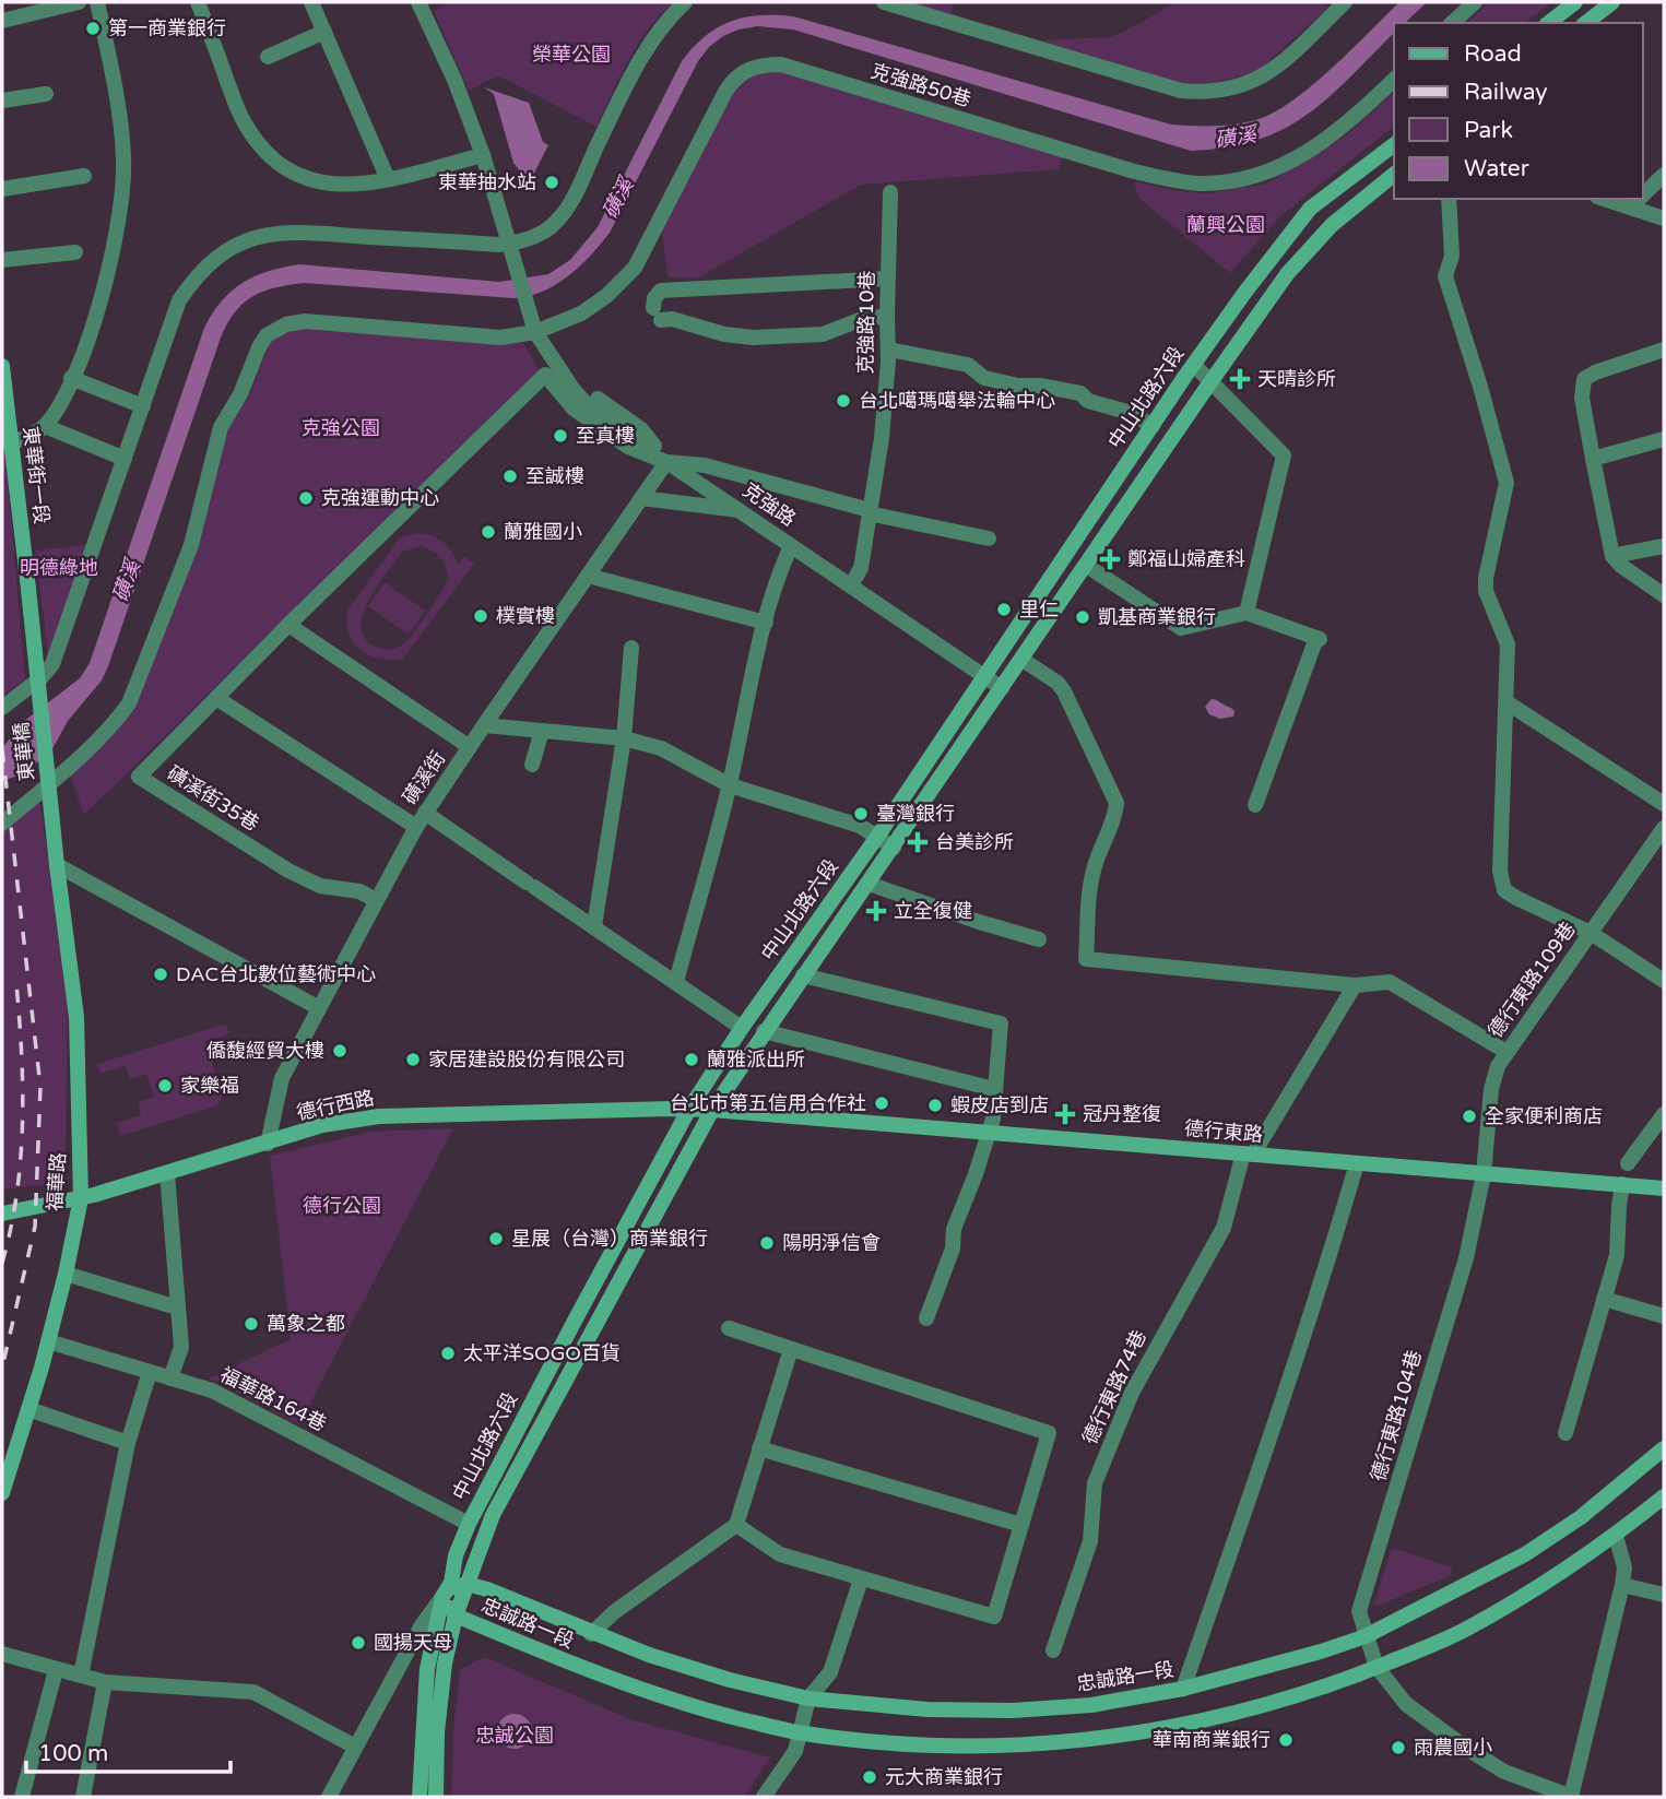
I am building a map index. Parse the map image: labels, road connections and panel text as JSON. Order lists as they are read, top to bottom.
{
  "streets": {
    "street": [
      "克強路50巷",
      "克強路10巷",
      "中山北路六段",
      "東華街一段",
      "克強路",
      "東華橋",
      "磺溪街",
      "磺溪街35巷",
      "德行東路109巷",
      "德行西路",
      "德行東路",
      "福華路",
      "德行東路74巷",
      "福華路164巷",
      "德行東路104巷",
      "忠誠路一段"
    ]
  },
  "crossings": [
    ["克強路50巷", "克強路"],
    ["克強路10巷", "克強路"],
    ["中山北路六段", "克強路"],
    ["中山北路六段", "德行西路"],
    ["中山北路六段", "德行東路"],
    ["中山北路六段", "福華路164巷"],
    ["中山北路六段", "忠誠路一段"],
    ["東華街一段", "東華橋"],
    ["克強路", "磺溪街"],
    ["克強路", "磺溪街35巷"],
    ["東華橋", "福華路"],
    ["磺溪街", "磺溪街35巷"],
    ["磺溪街", "德行西路"],
    ["德行東路109巷", "德行東路"],
    ["德行東路109巷", "德行東路104巷"],
    ["德行西路", "德行東路"],
    ["德行西路", "福華路"],
    ["德行東路", "德行東路74巷"],
    ["德行東路", "德行東路104巷"],
    ["福華路", "福華路164巷"],
    ["德行東路104巷", "忠誠路一段"]
  ],
  "water": ["磺溪"],
  "parks": [
    "榮華公園",
    "蘭興公園",
    "克強公園",
    "明德綠地",
    "德行公園",
    "忠誠公園"
  ],
  "places": {
    "other": [
      "第一商業銀行",
      "東華抽水站",
      "台北噶瑪噶舉法輪中心",
      "至真樓",
      "至誠樓",
      "克強運動中心",
      "蘭雅國小",
      "里仁",
      "樸實樓",
      "凱基商業銀行",
      "臺灣銀行",
      "DAC台北數位藝術中心",
      "僑馥經貿大樓",
      "家居建設股份有限公司",
      "蘭雅派出所",
      "家樂福",
      "台北市第五信用合作社",
      "蝦皮店到店",
      "全家便利商店",
      "星展（台灣）商業銀行",
      "陽明淨信會",
      "萬象之都",
      "太平洋SOGO百貨",
      "國揚天母",
      "華南商業銀行",
      "雨農國小",
      "元大商業銀行"
    ],
    "health": [
      "天晴診所",
      "鄭福山婦產科",
      "台美診所",
      "立全復健",
      "冠丹整復"
    ]
  },
  "legend": [
    "Road",
    "Railway",
    "Park",
    "Water"
  ],
  "scale_bar": "100 m"
}
